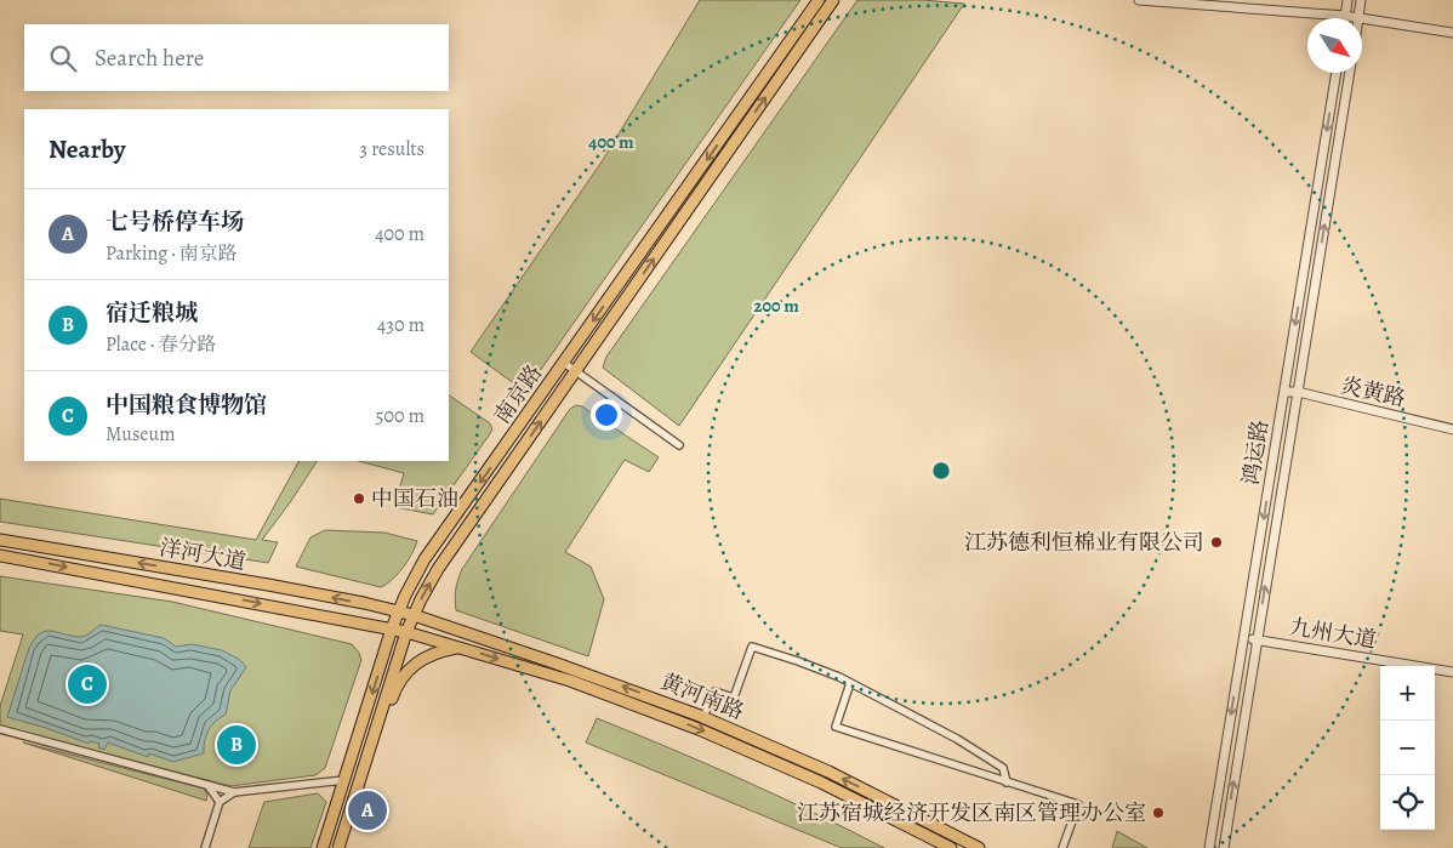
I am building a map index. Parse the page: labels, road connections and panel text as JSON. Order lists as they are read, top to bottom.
{
  "streets": {
    "main road": ["南京路", "洋河大道", "黄河南路"],
    "street": ["炎黄路", "鸿运路", "九州大道"]
  },
  "crossings": [
    ["炎黄路", "鸿运路"],
    ["南京路", "洋河大道"],
    ["南京路", "黄河南路"],
    ["鸿运路", "九州大道"],
    ["洋河大道", "黄河南路"]
  ],
  "places": ["中国石油", "江苏德利恒棉业有限公司", "江苏宿城经济开发区南区管理办公室"],
  "north": "bottom right",
  "page": {
    "search": "Search here",
    "heading": ["Nearby", "3 results"],
    "list": [
      {
        "mark": "A",
        "name": "七号桥停车场",
        "note": "Parking · 南京路",
        "value": "400 m"
      },
      {
        "mark": "B",
        "name": "宿迁粮城",
        "note": "Place · 春分路",
        "value": "430 m"
      },
      {
        "mark": "C",
        "name": "中国粮食博物馆",
        "note": "Museum",
        "value": "500 m"
      }
    ],
    "pins": ["C", "B", "A"],
    "map_buttons": ["+", "−"]
  },
  "rings": ["400 m", "200 m"]
}
